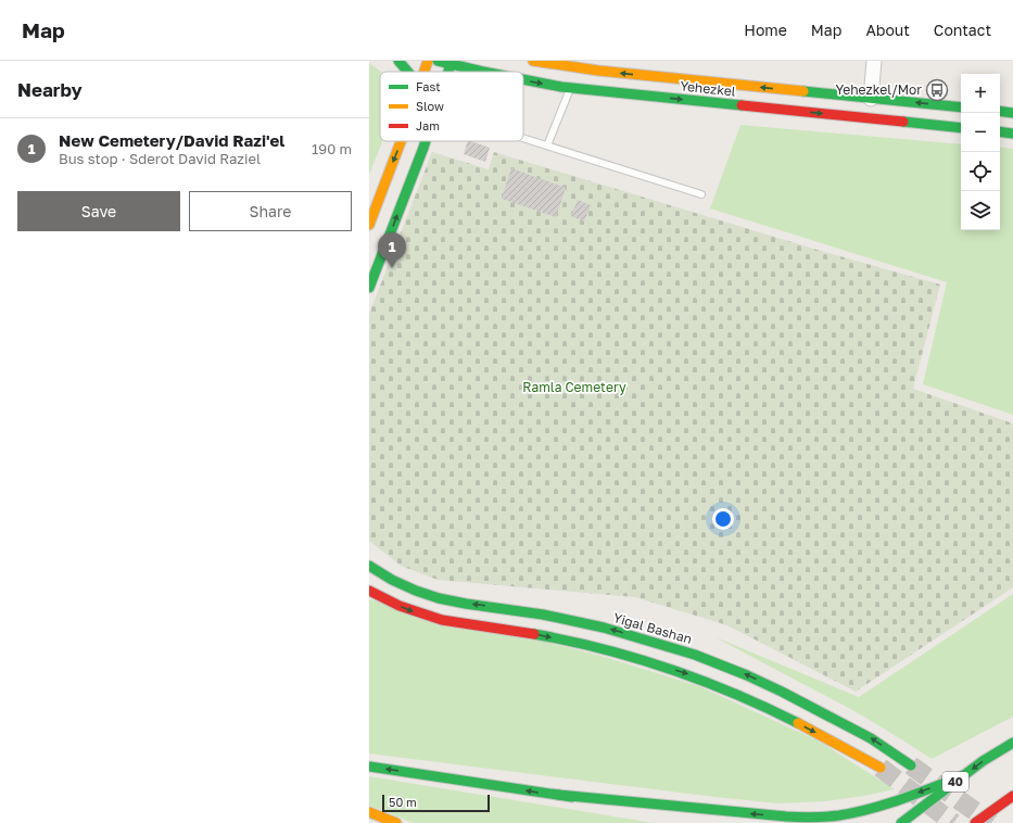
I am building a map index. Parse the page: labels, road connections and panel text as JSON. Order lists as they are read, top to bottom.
{
  "streets": {
    "main road": ["Yehezkel", "Yigal Bashan", "40"]
  },
  "parks": ["Ramla Cemetery"],
  "places": {
    "bus stop": ["Yehezkel/Mor"]
  },
  "legend": ["Fast", "Slow", "Jam"],
  "scale_bar": "50 m",
  "page": {
    "header": "Map",
    "nav": [
      "Home",
      "Map",
      "About",
      "Contact"
    ],
    "heading": "Nearby",
    "map_buttons": ["+", "−"],
    "list": [
      {
        "mark": "1",
        "name": "New Cemetery/David Razi'el",
        "note": "Bus stop · Sderot David Raziel",
        "value": "190 m"
      }
    ],
    "buttons": ["Save", "Share"],
    "pins": "1",
    "scale": "50 m"
  }
}
